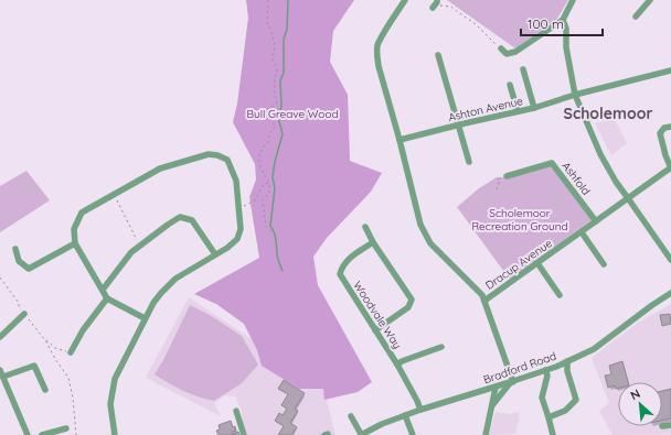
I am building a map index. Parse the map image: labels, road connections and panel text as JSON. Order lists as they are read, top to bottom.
{
  "streets": {
    "street": [
      "Ashton Avenue",
      "Ashfold",
      "Dracup Avenue",
      "Woodvale Way",
      "Bradford Road"
    ]
  },
  "crossings": [
    ["Ashfold", "Dracup Avenue"],
    ["Woodvale Way", "Bradford Road"]
  ],
  "districts": ["Scholemoor"],
  "parks": ["Bull Greave Wood", "Scholemoor Recreation Ground"],
  "scale_bar": "100 m",
  "north": "top left"
}
